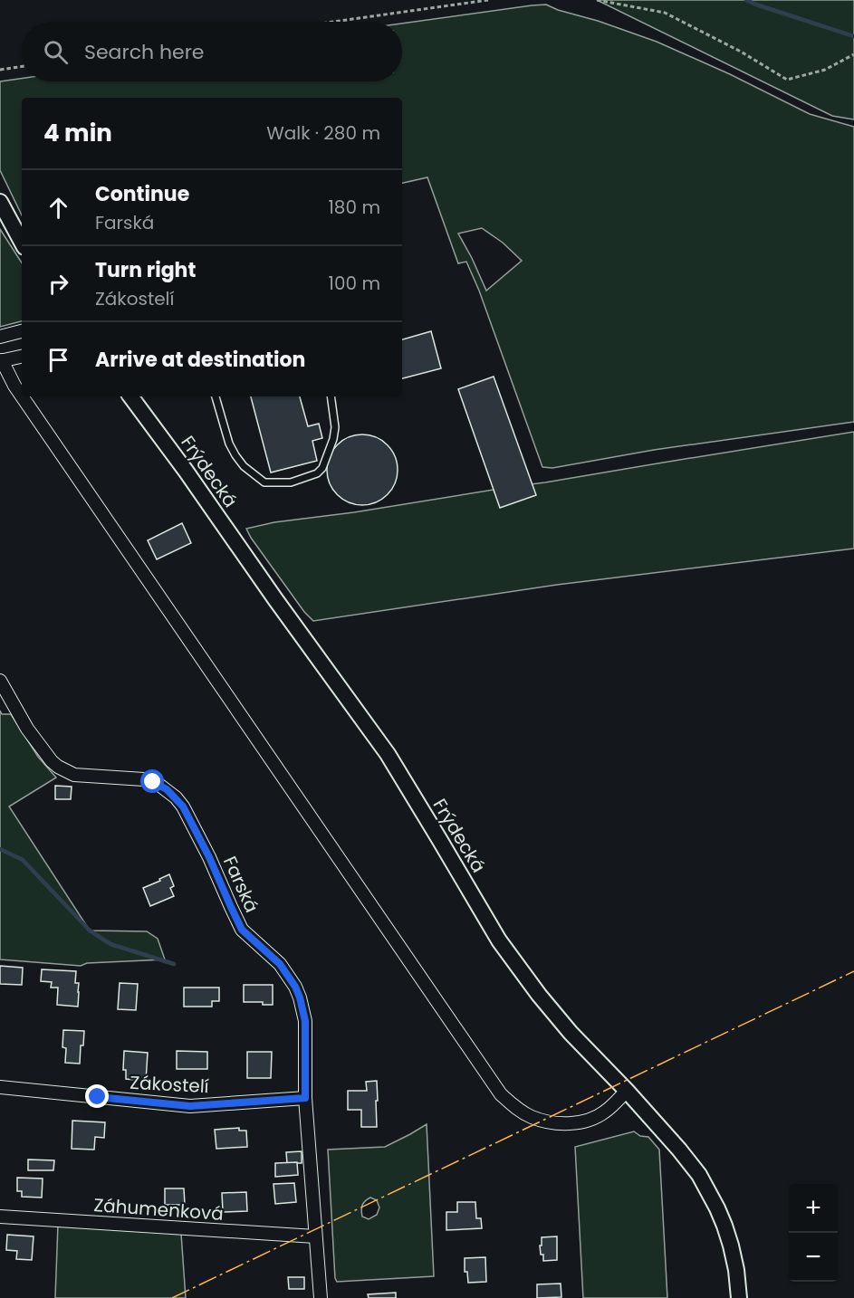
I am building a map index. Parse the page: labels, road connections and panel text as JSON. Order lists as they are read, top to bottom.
{
  "streets": {
    "street": [
      "Frýdecká",
      "Farská",
      "Zákostelí",
      "Záhumenková"
    ]
  },
  "crossings": [
    ["Farská", "Zákostelí"],
    ["Farská", "Záhumenková"]
  ],
  "page": {
    "search": "Search here",
    "heading": ["4 min", "Walk · 280 m"],
    "list": [
      ["Continue", "Farská", "180 m"],
      ["Turn right", "Zákostelí", "100 m"],
      "Arrive at destination"
    ],
    "map_buttons": ["+", "−"]
  }
}
